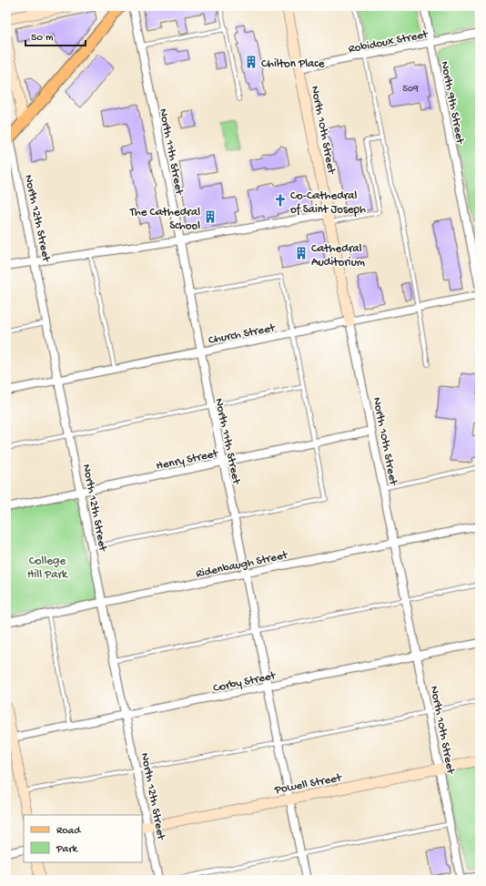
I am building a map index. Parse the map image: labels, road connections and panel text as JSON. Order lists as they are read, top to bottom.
{
  "streets": {
    "street": [
      "Robidoux Street",
      "North 9th Street",
      "North 10th Street",
      "North 11th Street",
      "North 12th Street",
      "Church Street",
      "Henry Street",
      "Ridenbaugh Street",
      "Corby Street",
      "Powell Street"
    ]
  },
  "crossings": [
    ["Robidoux Street", "North 9th Street"],
    ["Robidoux Street", "North 10th Street"],
    ["North 10th Street", "Church Street"],
    ["North 10th Street", "Henry Street"],
    ["North 10th Street", "Ridenbaugh Street"],
    ["North 10th Street", "Corby Street"],
    ["North 10th Street", "Powell Street"],
    ["North 11th Street", "Church Street"],
    ["North 11th Street", "Henry Street"],
    ["North 11th Street", "Ridenbaugh Street"],
    ["North 11th Street", "Corby Street"],
    ["North 11th Street", "Powell Street"],
    ["North 12th Street", "Church Street"],
    ["North 12th Street", "Henry Street"],
    ["North 12th Street", "Ridenbaugh Street"],
    ["North 12th Street", "Corby Street"],
    ["North 12th Street", "Powell Street"]
  ],
  "parks": ["College Hill Park"],
  "places": {
    "building": ["Chilton Place", "The Cathedral School", "Cathedral Auditorium"],
    "church": ["Co-Cathedral of Saint Joseph"]
  },
  "house_numbers": ["509"],
  "legend": ["Road", "Park"],
  "scale_bar": "50 m"
}
